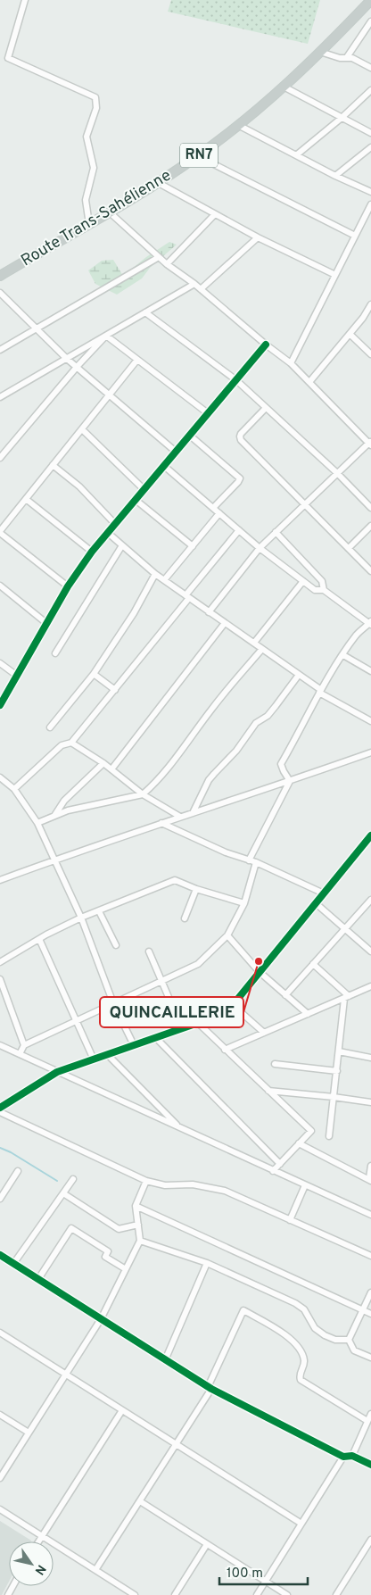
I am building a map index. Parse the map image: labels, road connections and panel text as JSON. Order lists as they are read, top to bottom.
{
  "streets": {
    "highway": ["RN7", "Route Trans-Sahélienne"]
  },
  "places": ["QUINCAILLERIE"],
  "scale_bar": "100 m",
  "north": "bottom right"
}
